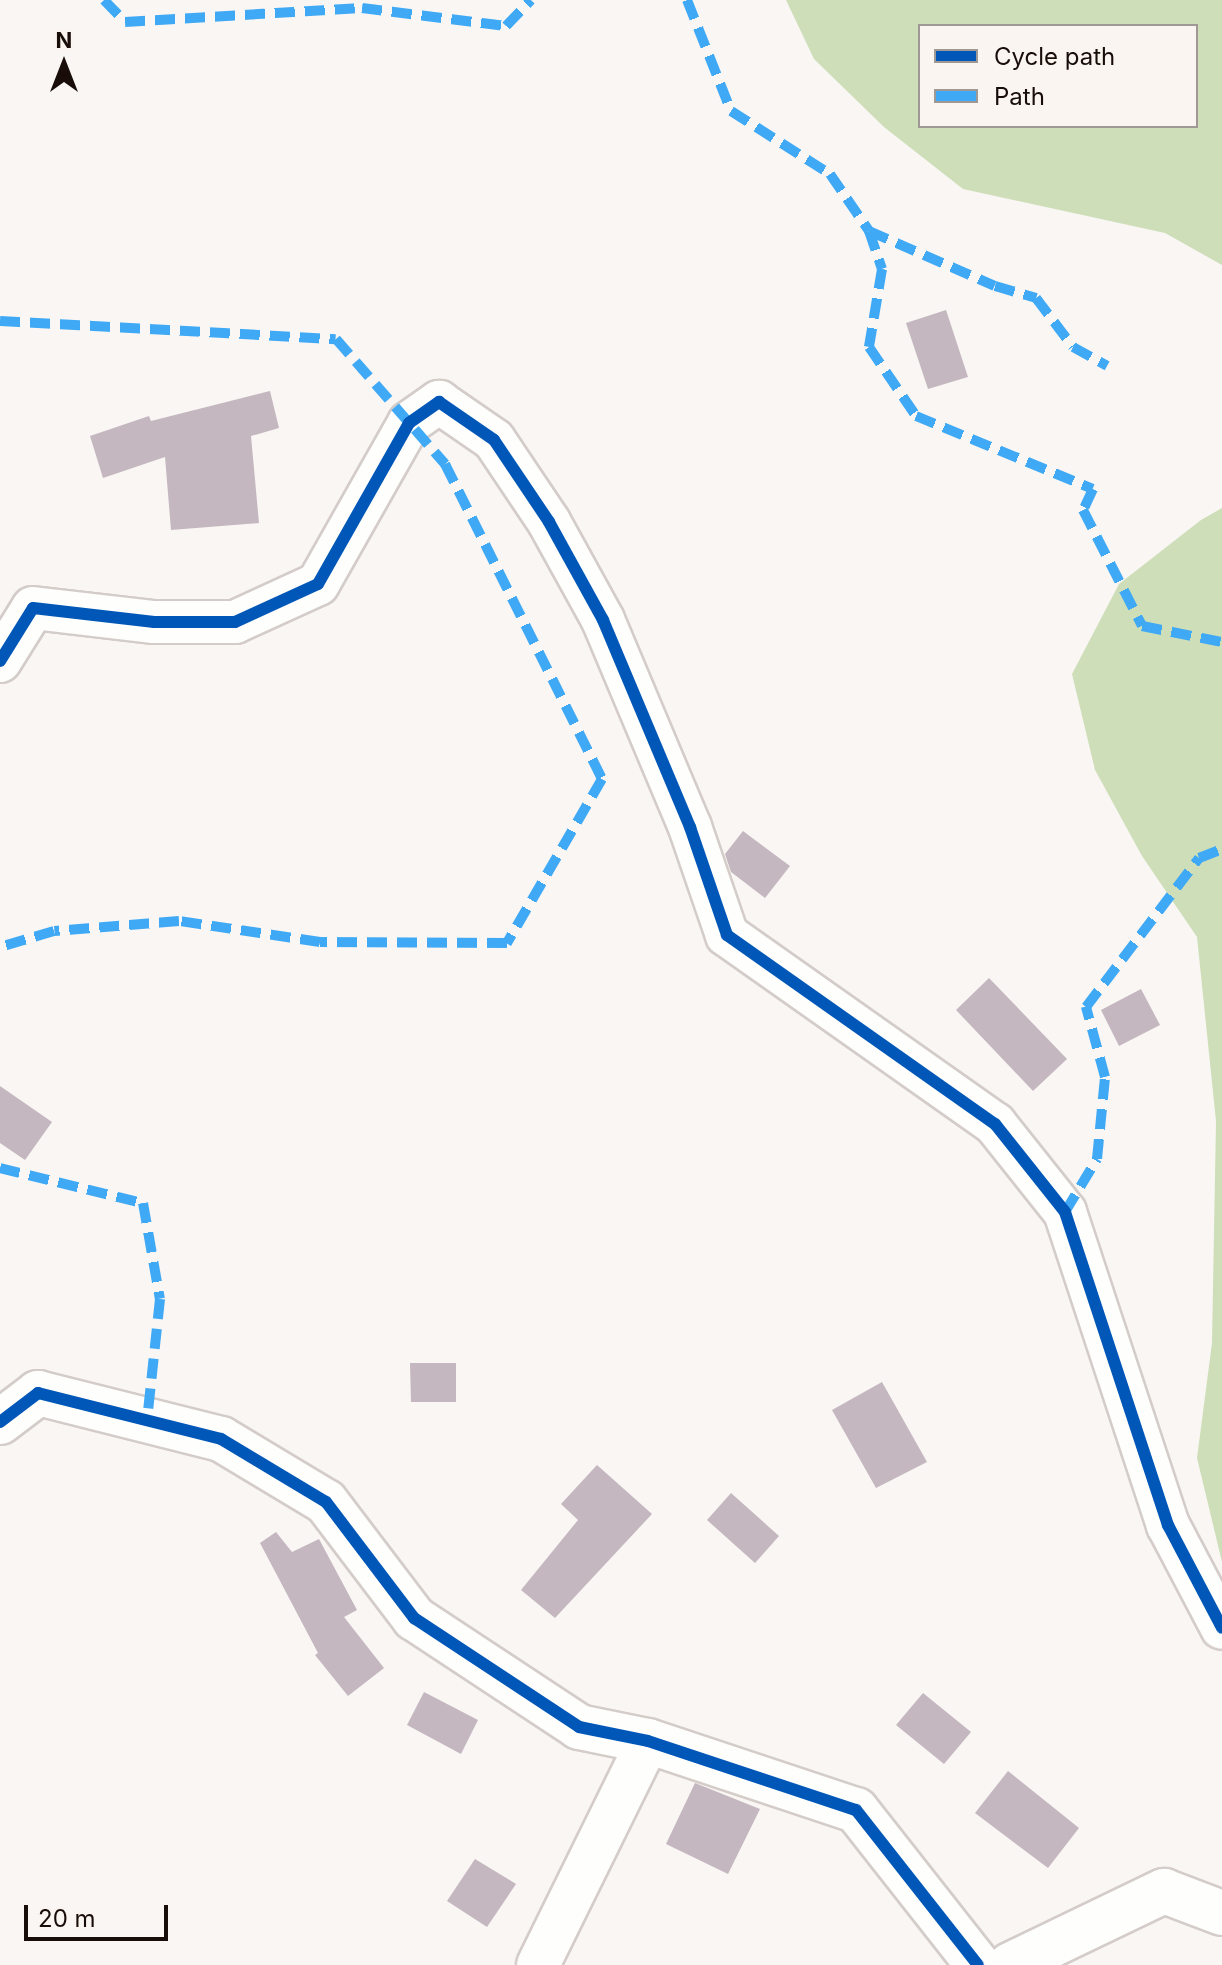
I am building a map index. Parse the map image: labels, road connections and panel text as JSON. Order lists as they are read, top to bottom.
{
  "legend": ["Cycle path", "Path"],
  "scale_bar": "20 m",
  "north": "top"
}
